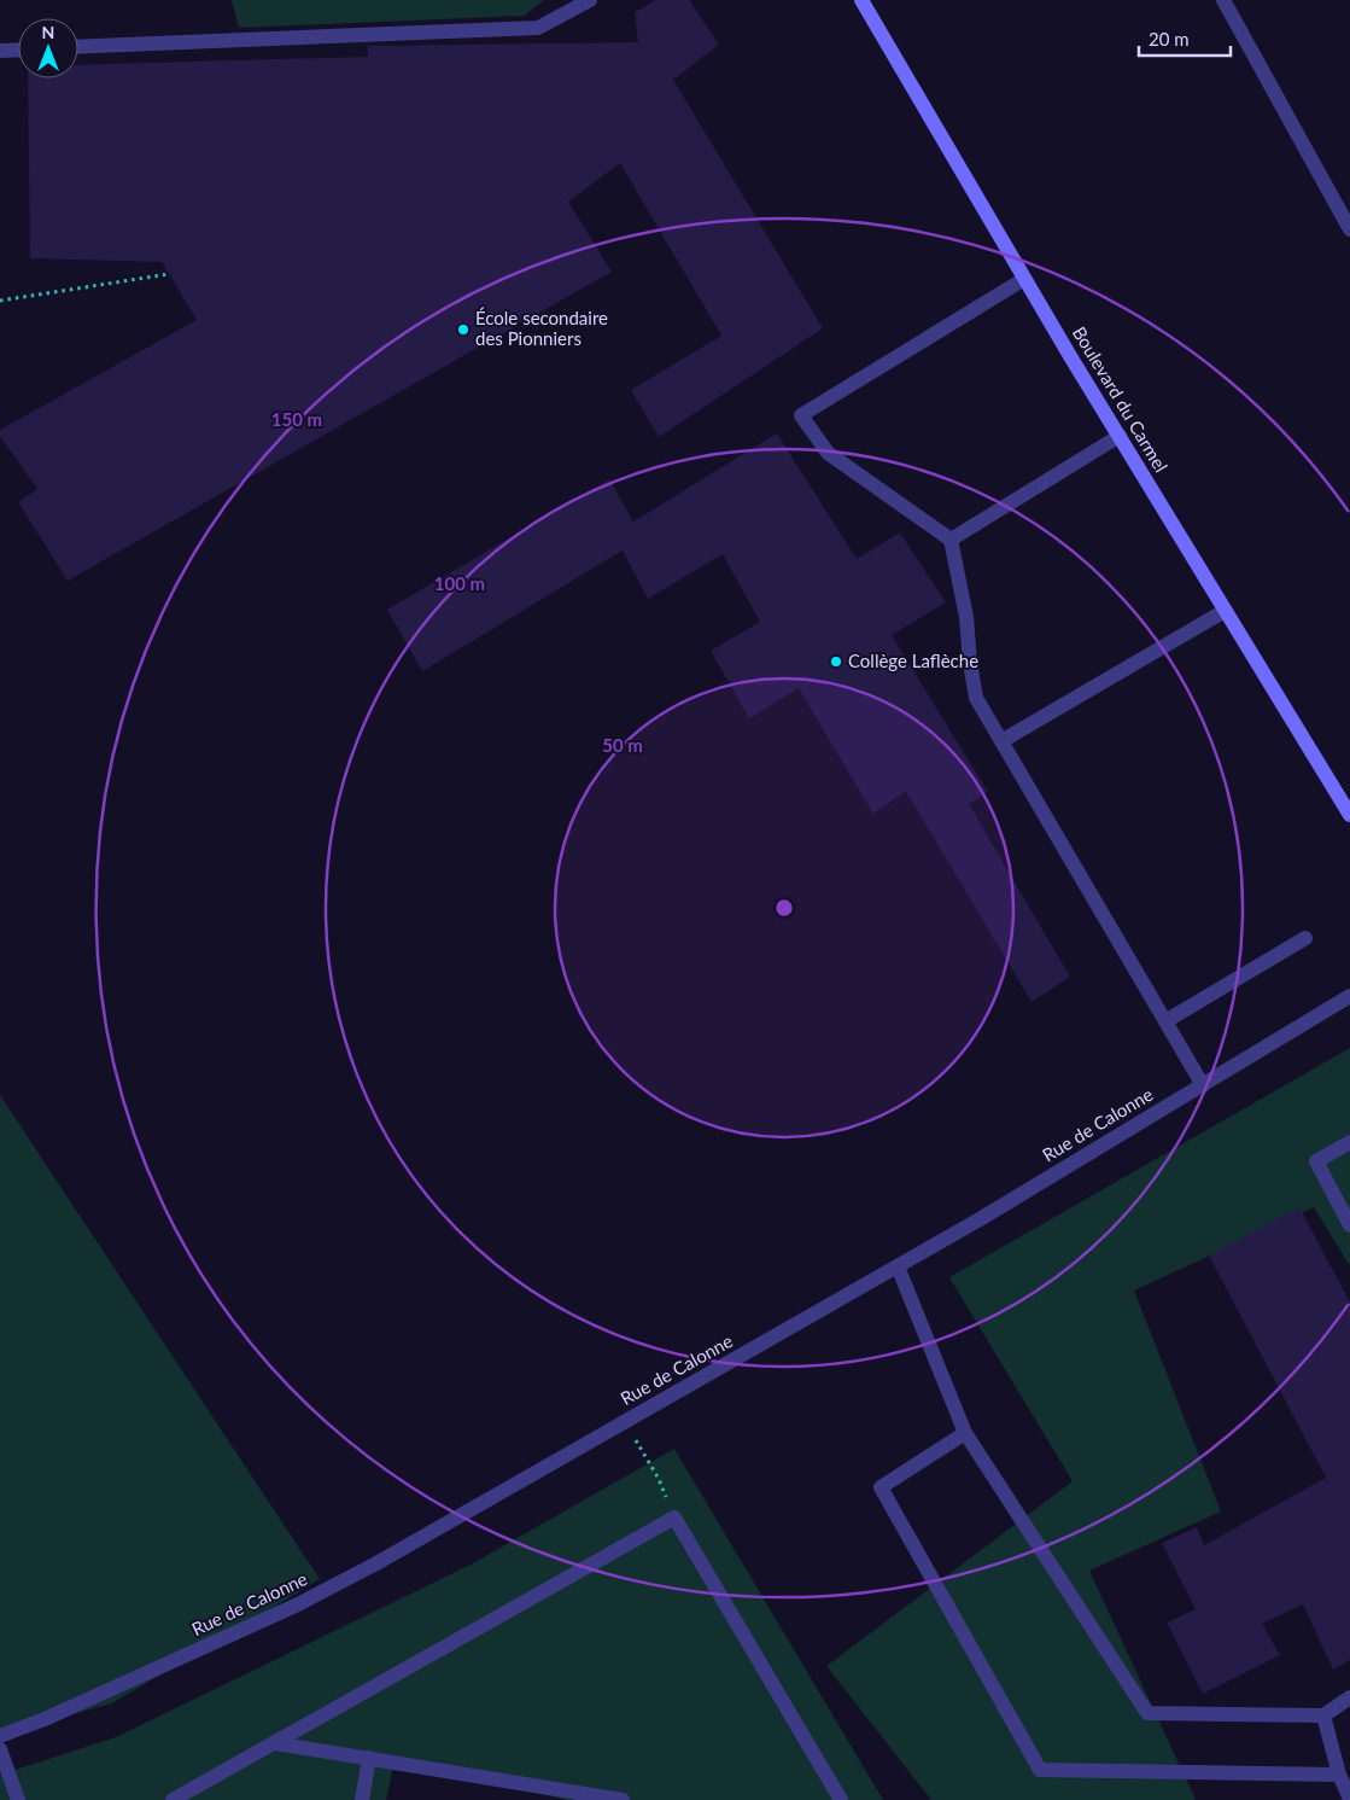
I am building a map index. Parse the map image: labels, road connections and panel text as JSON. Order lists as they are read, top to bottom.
{
  "streets": {
    "street": ["Boulevard du Carmel", "Rue de Calonne"]
  },
  "places": ["École secondaire des Pionniers", "Collège Laflèche"],
  "scale_bar": "20 m",
  "north": "top",
  "rings": ["150 m", "100 m", "50 m"]
}
